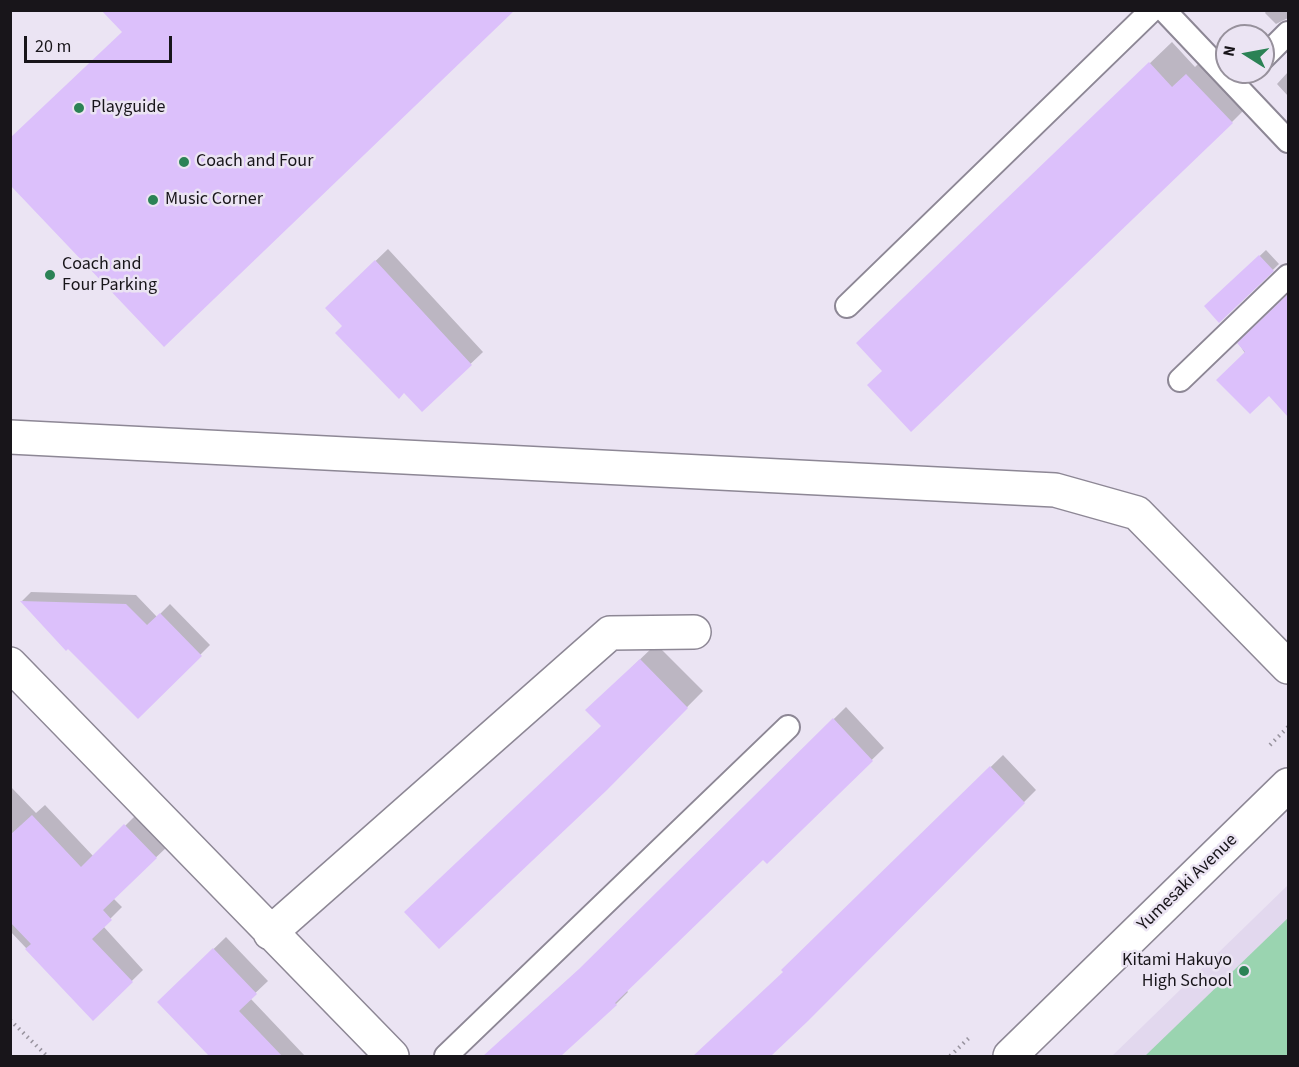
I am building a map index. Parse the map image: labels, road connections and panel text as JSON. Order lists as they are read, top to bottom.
{
  "streets": {
    "street": ["Yumesaki Avenue"]
  },
  "places": [
    "Playguide",
    "Coach and Four",
    "Music Corner",
    "Coach and Four Parking",
    "Kitami Hakuyo High School"
  ],
  "scale_bar": "20 m",
  "north": "left"
}
